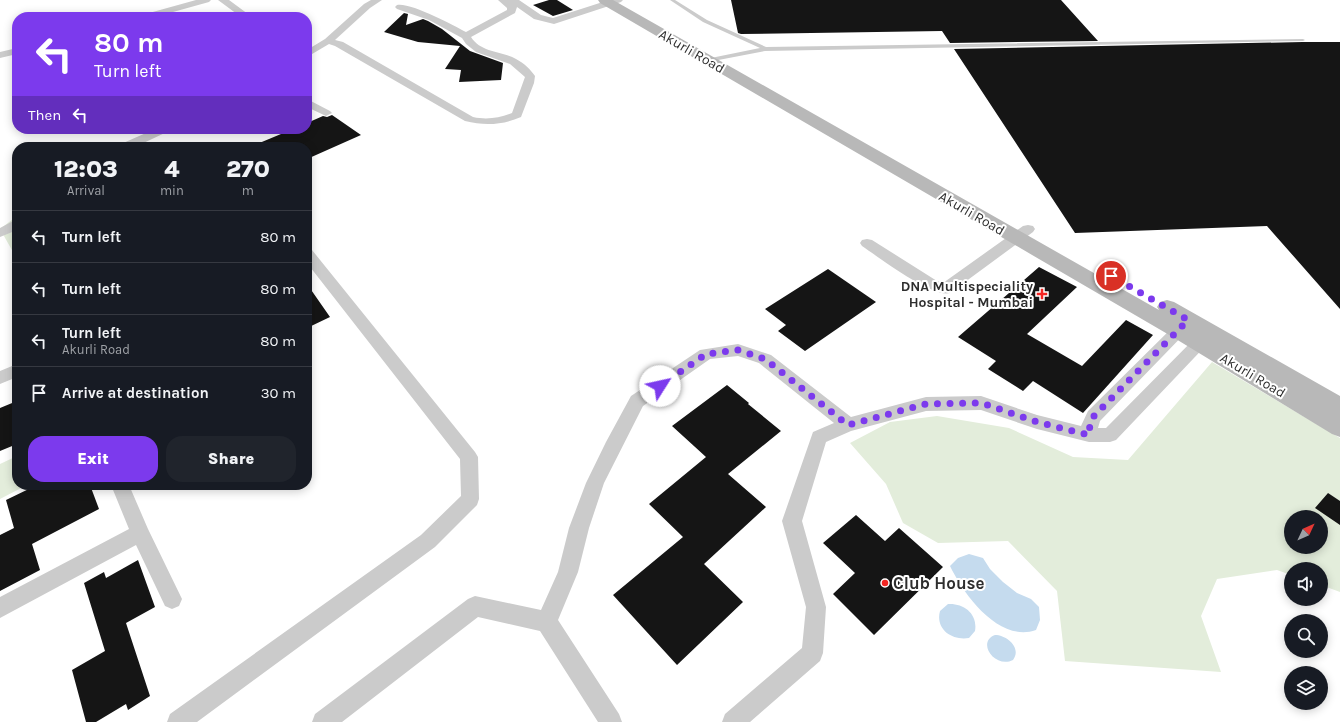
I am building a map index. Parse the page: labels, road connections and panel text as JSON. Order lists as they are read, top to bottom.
{
  "streets": {
    "street": ["Akurli Road"]
  },
  "places": {
    "health": ["DNA Multispeciality Hospital - Mumbai"],
    "other": ["Club House"]
  },
  "north": "top right",
  "page": {
    "turn": ["80 m", "Turn left"],
    "then": "Then",
    "eta": [
      "12:03",
      "Arrival",
      "4",
      "min",
      "270",
      "m"
    ],
    "list": [
      {
        "name": "Turn left",
        "value": "80 m"
      },
      {
        "name": "Turn left",
        "value": "80 m"
      },
      {
        "name": "Turn left",
        "note": "Akurli Road",
        "value": "80 m"
      },
      {
        "name": "Arrive at destination",
        "value": "30 m"
      }
    ],
    "buttons": ["Exit", "Share"]
  }
}
